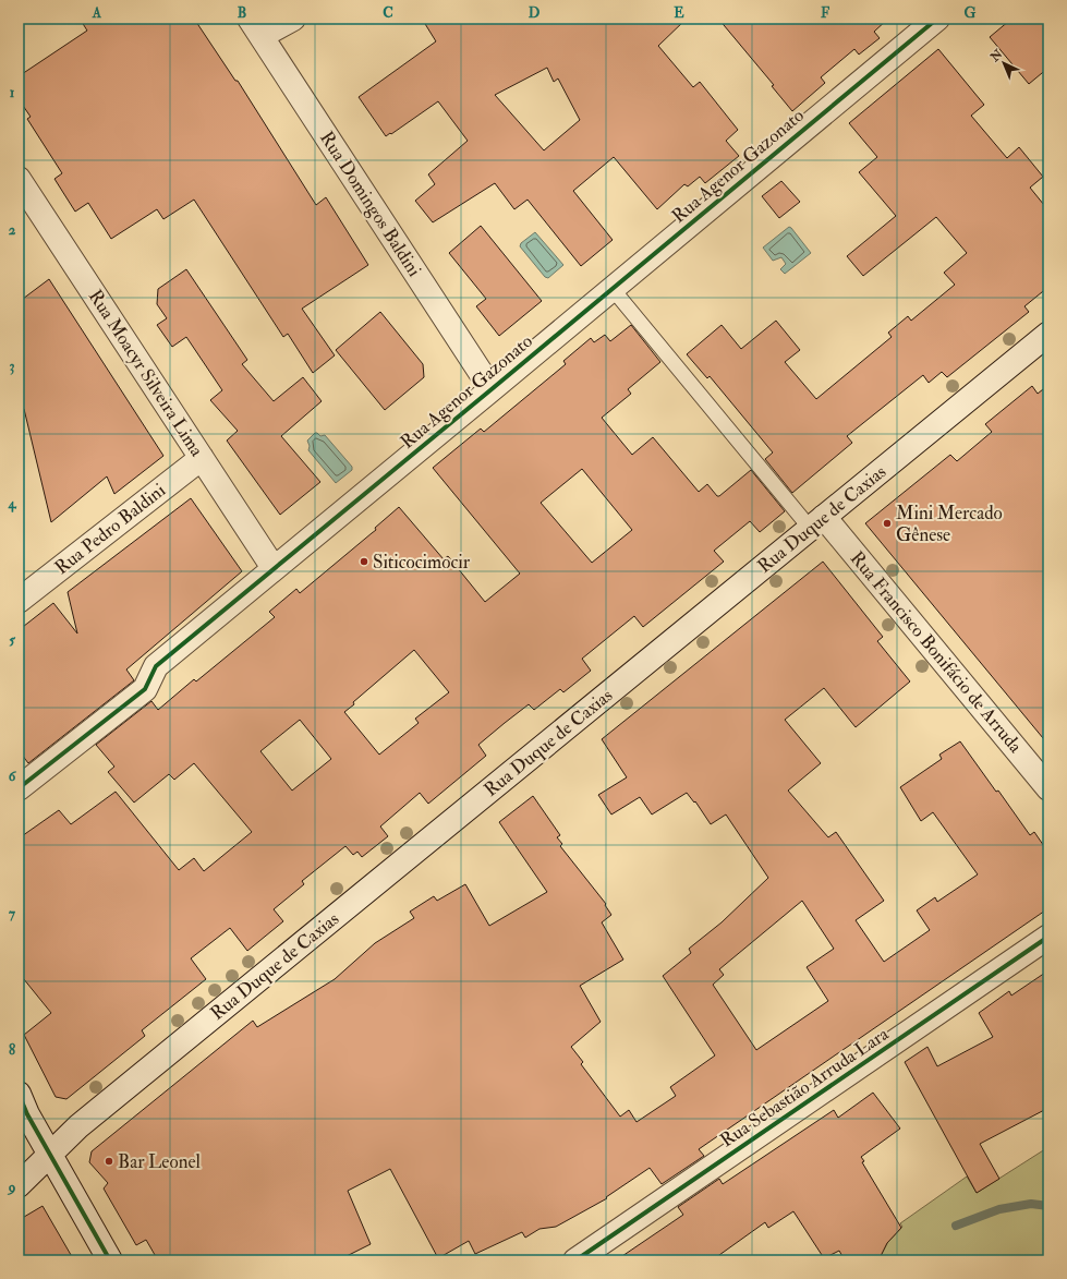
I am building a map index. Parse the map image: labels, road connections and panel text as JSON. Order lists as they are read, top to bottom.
{
  "streets": {
    "street": [
      "Rua Agenor Gazonato",
      "Rua Domingos Baldini",
      "Rua Moacyr Silveira Lima",
      "Rua Duque de Caxias",
      "Rua Pedro Baldini",
      "Rua Francisco Bonifácio de Arruda",
      "Rua Sebastião Arruda Lara"
    ]
  },
  "crossings": [
    ["Rua Agenor Gazonato", "Rua Domingos Baldini"],
    ["Rua Agenor Gazonato", "Rua Moacyr Silveira Lima"],
    ["Rua Agenor Gazonato", "Rua Francisco Bonifácio de Arruda"],
    ["Rua Moacyr Silveira Lima", "Rua Pedro Baldini"],
    ["Rua Duque de Caxias", "Rua Francisco Bonifácio de Arruda"]
  ],
  "places": ["Mini Mercado Gênese", "Siticocimocir", "Bar Leonel"],
  "north": "top left",
  "grid": {
    "columns": [
      "A",
      "B",
      "C",
      "D",
      "E",
      "F",
      "G"
    ],
    "rows": [
      "1",
      "2",
      "3",
      "4",
      "5",
      "6",
      "7",
      "8",
      "9"
    ]
  }
}
